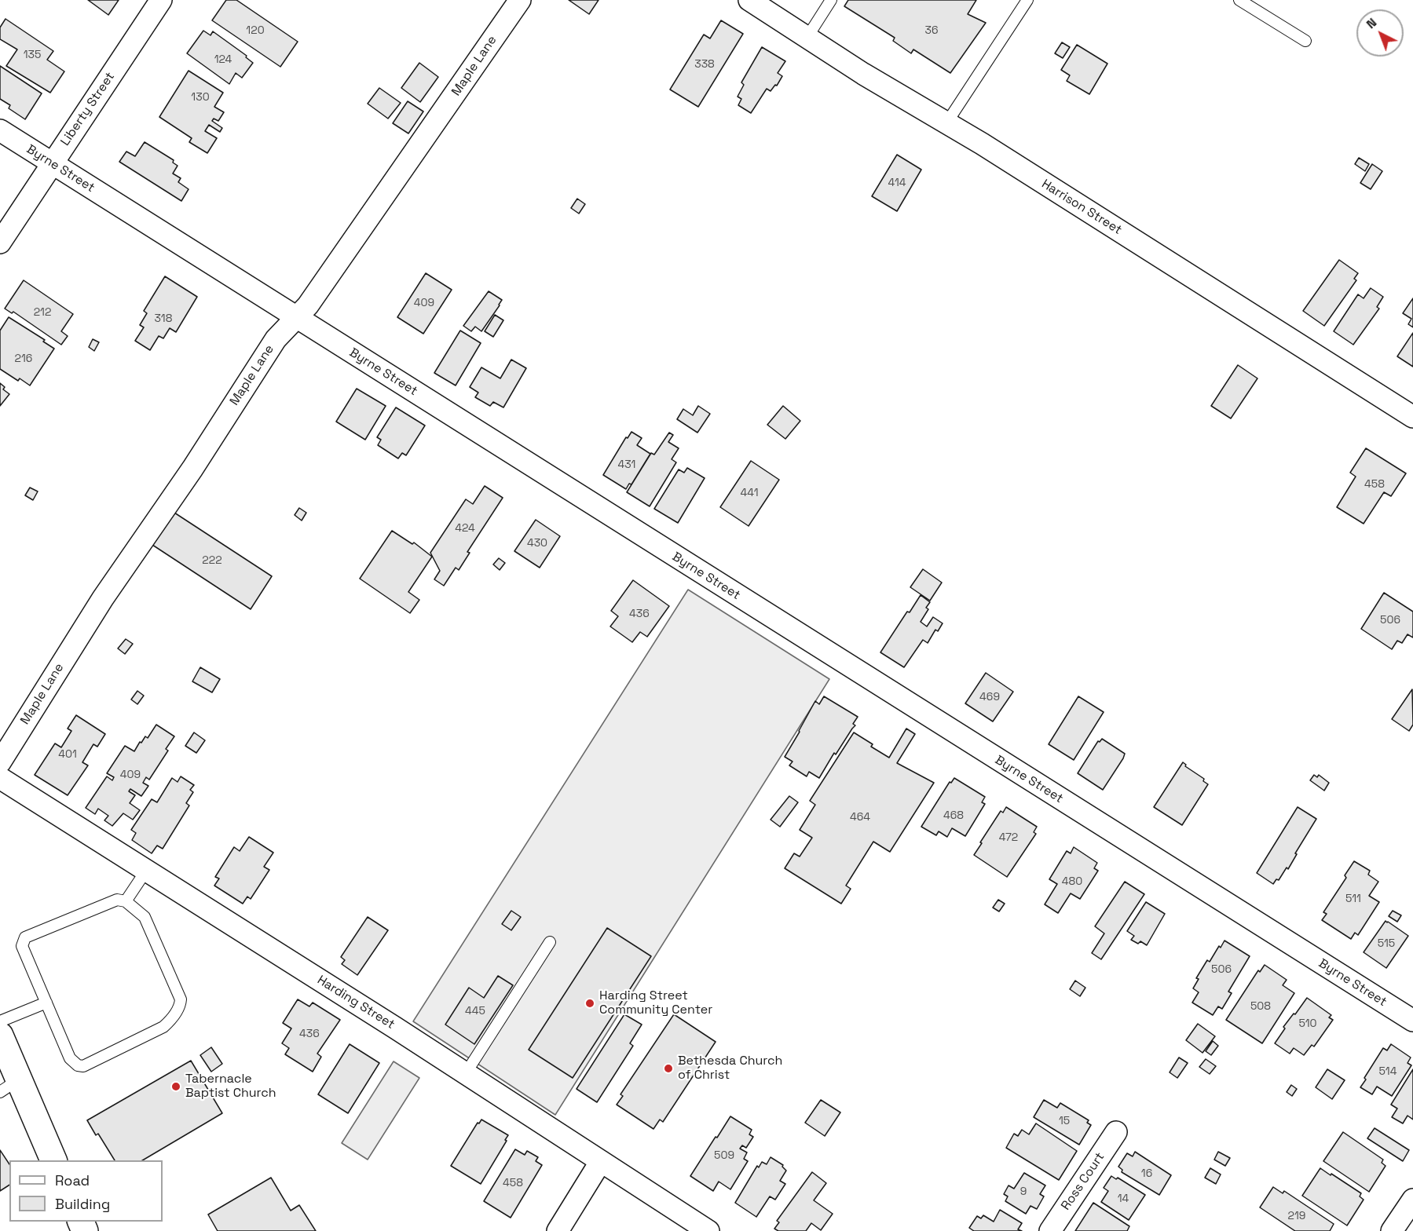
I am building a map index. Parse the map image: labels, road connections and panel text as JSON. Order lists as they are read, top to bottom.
{
  "streets": {
    "street": [
      "Maple Lane",
      "Liberty Street",
      "Byrne Street",
      "Harrison Street",
      "Harding Street",
      "Ross Court"
    ]
  },
  "crossings": [
    ["Maple Lane", "Byrne Street"],
    ["Liberty Street", "Byrne Street"]
  ],
  "places": ["Harding Street Community Center", "Bethesda Church of Christ", "Tabernacle Baptist Church"],
  "house_numbers": [
    "120",
    "36",
    "135",
    "124",
    "338",
    "130",
    "414",
    "409",
    "212",
    "318",
    "216",
    "431",
    "458",
    "441",
    "424",
    "430",
    "222",
    "436",
    "506",
    "469",
    "401",
    "409",
    "468",
    "464",
    "472",
    "480",
    "511",
    "515",
    "506",
    "508",
    "445",
    "510",
    "436",
    "514",
    "15",
    "509",
    "16",
    "458",
    "9",
    "14",
    "219"
  ],
  "legend": ["Road", "Building"],
  "north": "top left"
}
